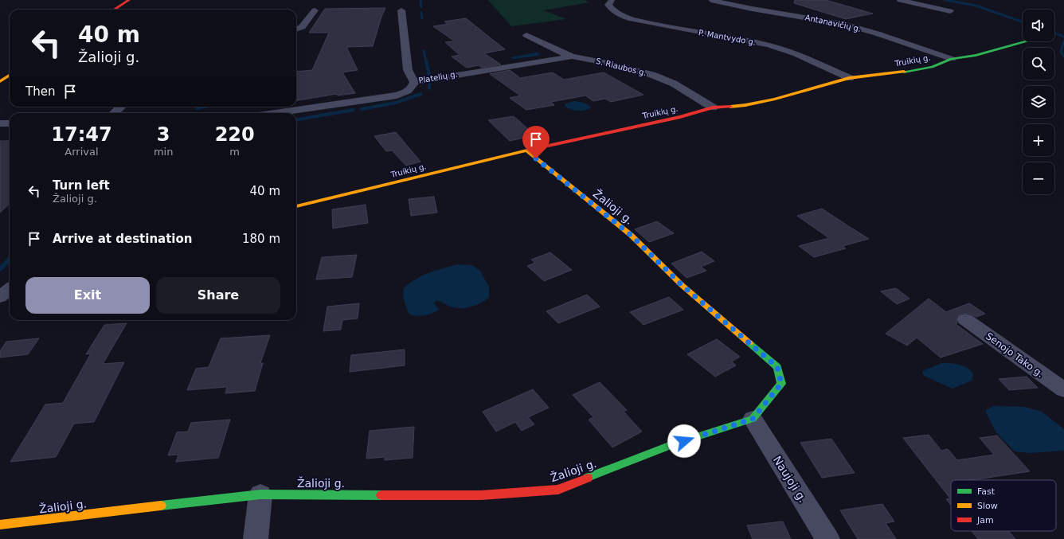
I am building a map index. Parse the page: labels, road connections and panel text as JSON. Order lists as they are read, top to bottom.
{
  "streets": {
    "street": [
      "Antanavičių g.",
      "P. Mantvydo g.",
      "Truikių g.",
      "S. Riaubos g.",
      "Platelių g.",
      "Žalioji g.",
      "Senojo Tako g.",
      "Naujoji g."
    ]
  },
  "crossings": [
    ["Antanavičių g.", "Truikių g."],
    ["P. Mantvydo g.", "Truikių g."],
    ["Truikių g.", "S. Riaubos g."],
    ["Truikių g.", "Žalioji g."],
    ["S. Riaubos g.", "Platelių g."],
    ["Žalioji g.", "Naujoji g."]
  ],
  "legend": ["Fast", "Slow", "Jam"],
  "page": {
    "map_buttons": ["+", "−"],
    "turn": ["40 m", "Žalioji g."],
    "then": "Then",
    "eta": [
      "17:47",
      "Arrival",
      "3",
      "min",
      "220",
      "m"
    ],
    "list": [
      {
        "name": "Turn left",
        "note": "Žalioji g.",
        "value": "40 m"
      },
      {
        "name": "Arrive at destination",
        "value": "180 m"
      }
    ],
    "buttons": ["Exit", "Share"]
  }
}
